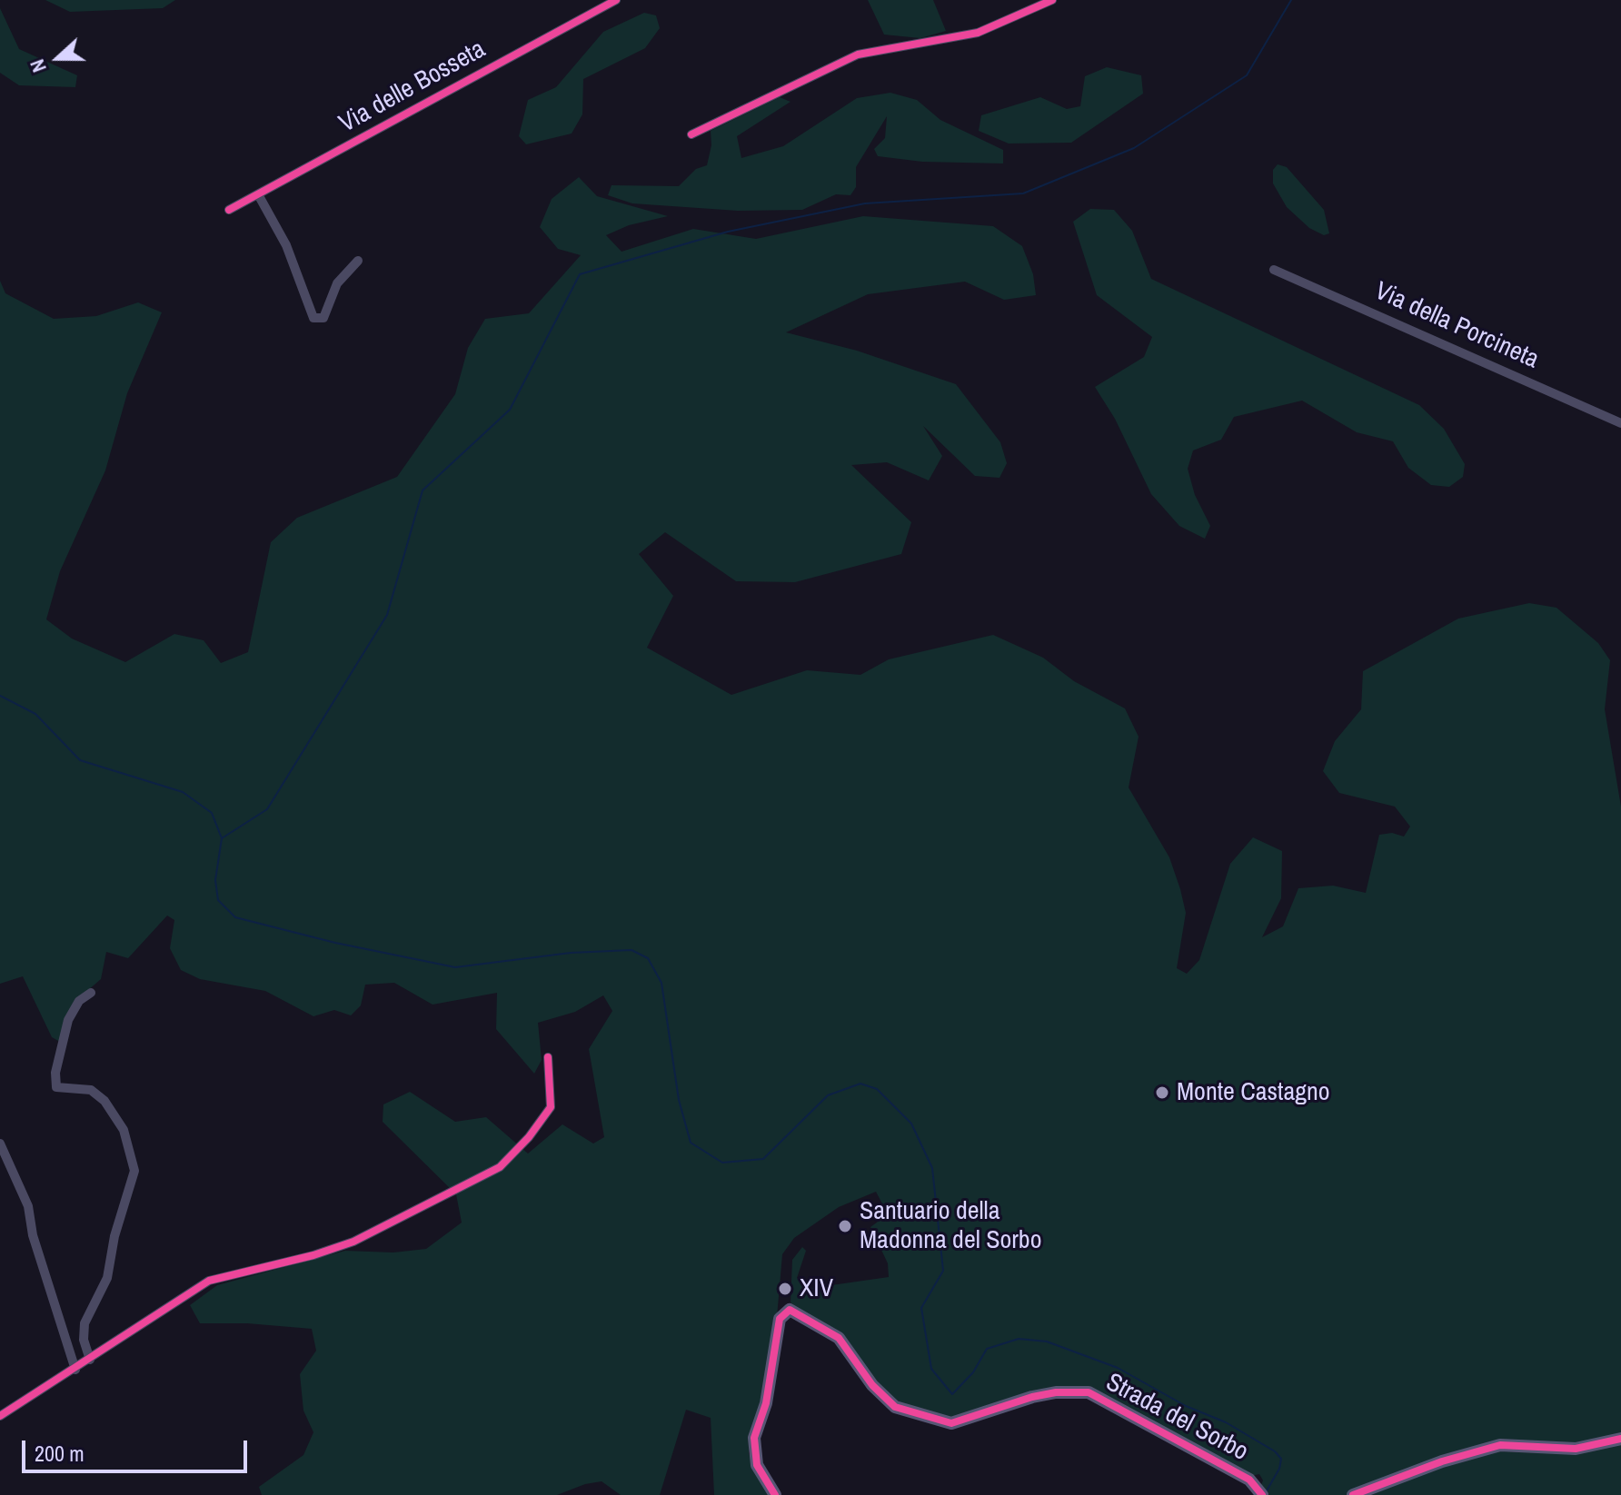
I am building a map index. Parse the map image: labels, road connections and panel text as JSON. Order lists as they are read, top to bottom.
{
  "streets": {
    "street": ["Via delle Bosseta", "Via della Porcineta", "Strada del Sorbo"]
  },
  "places": ["Monte Castagno", "Santuario della Madonna del Sorbo", "XIV"],
  "scale_bar": "200 m",
  "north": "left"
}
